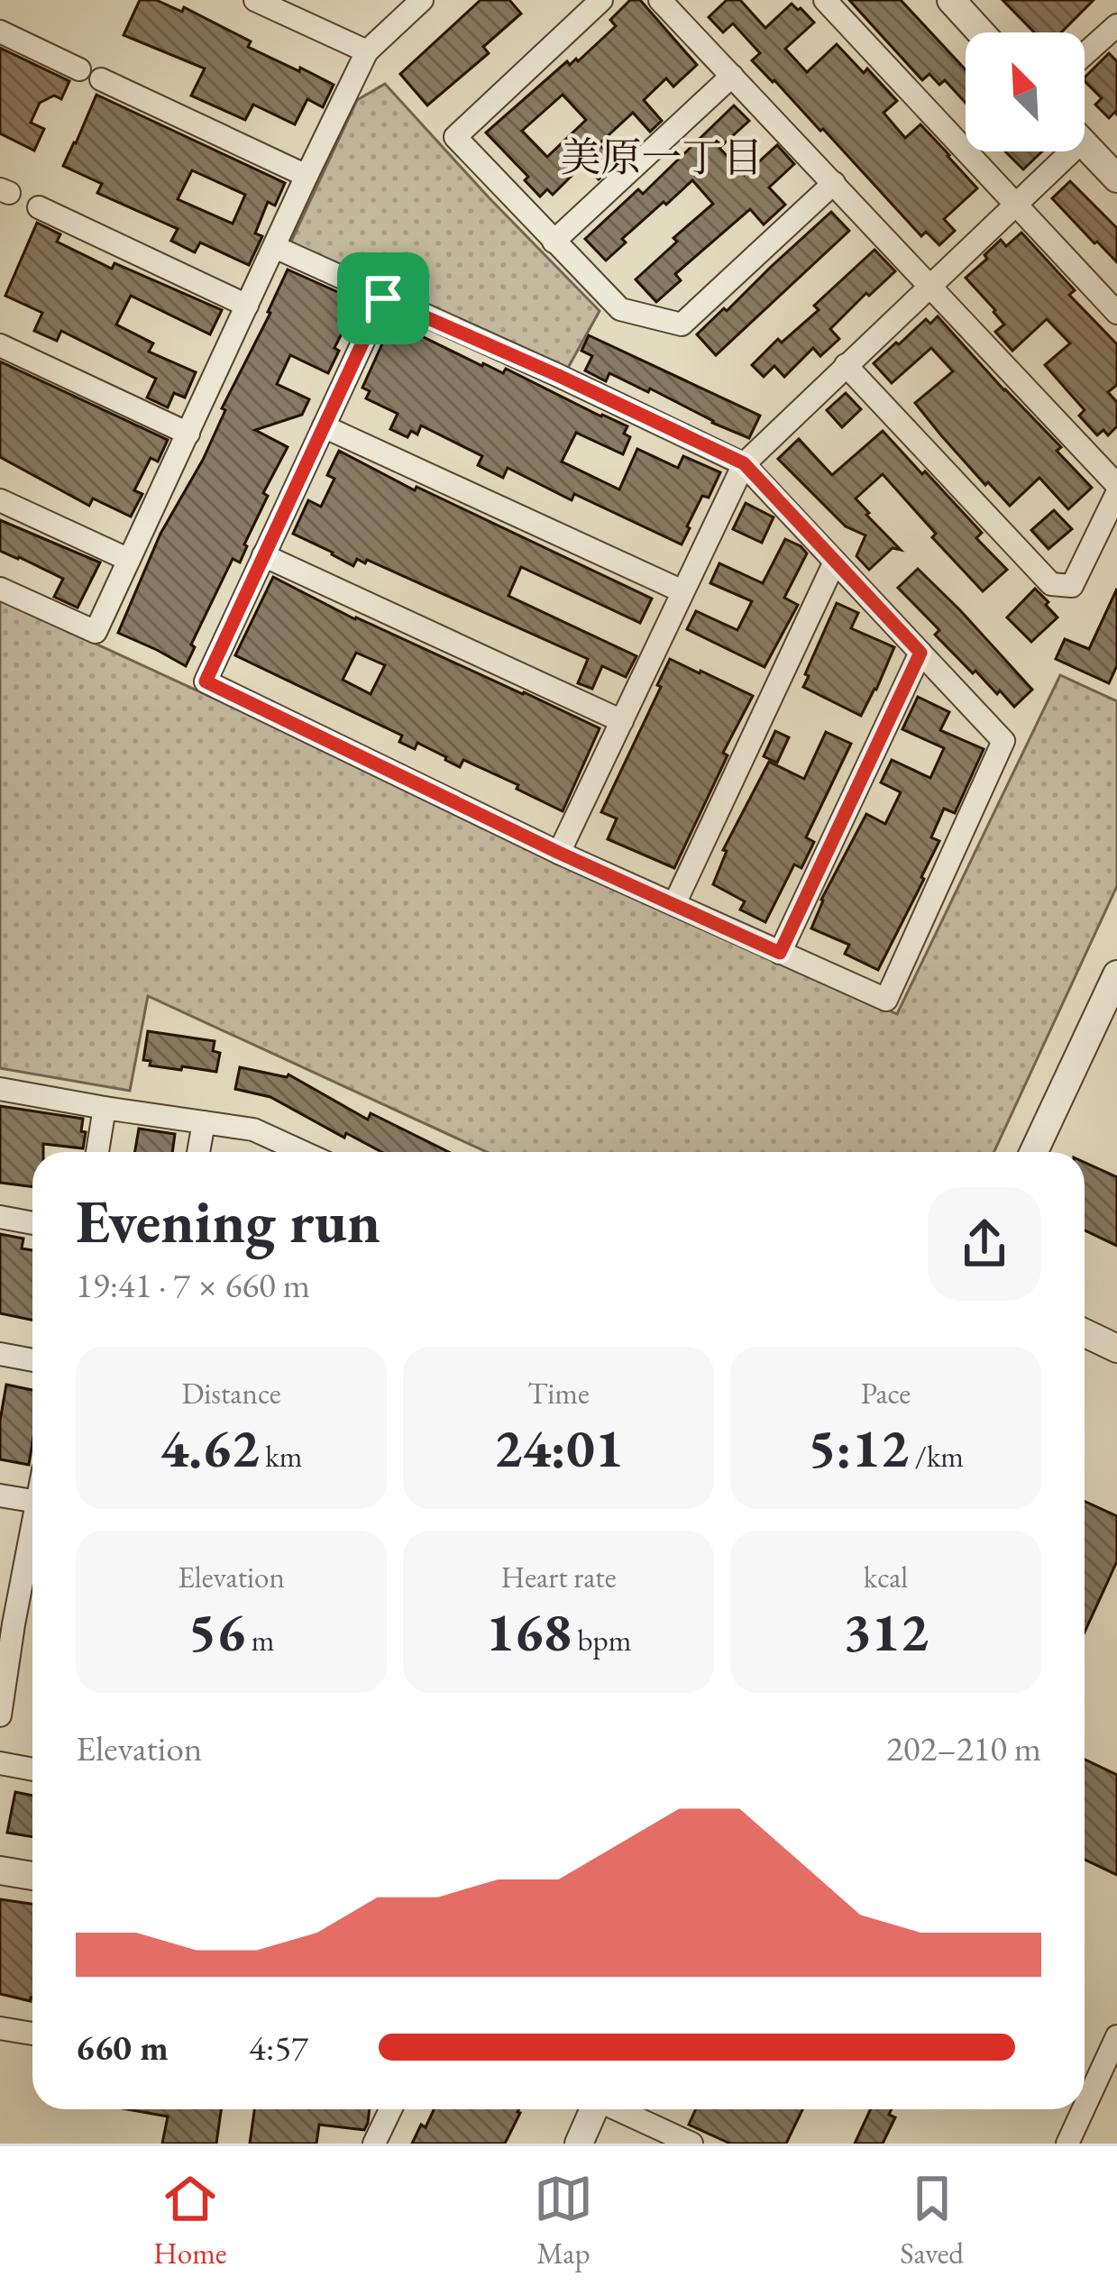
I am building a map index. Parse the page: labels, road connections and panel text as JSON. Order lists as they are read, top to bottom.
{
  "districts": ["美原一丁目"],
  "north": "top left",
  "page": {
    "heading": ["Evening run", "19:41 · 7 × 660 m"],
    "stats": [
      ["Distance", "4.62 km"],
      ["Time", "24:01"],
      ["Pace", "5:12 /km"],
      ["Elevation", "56 m"],
      ["Heart rate", "168 bpm"],
      ["kcal", "312"]
    ],
    "chart": ["Elevation", "202–210 m"],
    "list": [
      {
        "name": "660 m",
        "note": "4:57"
      }
    ],
    "tabs": ["Home", "Map", "Saved"]
  }
}
